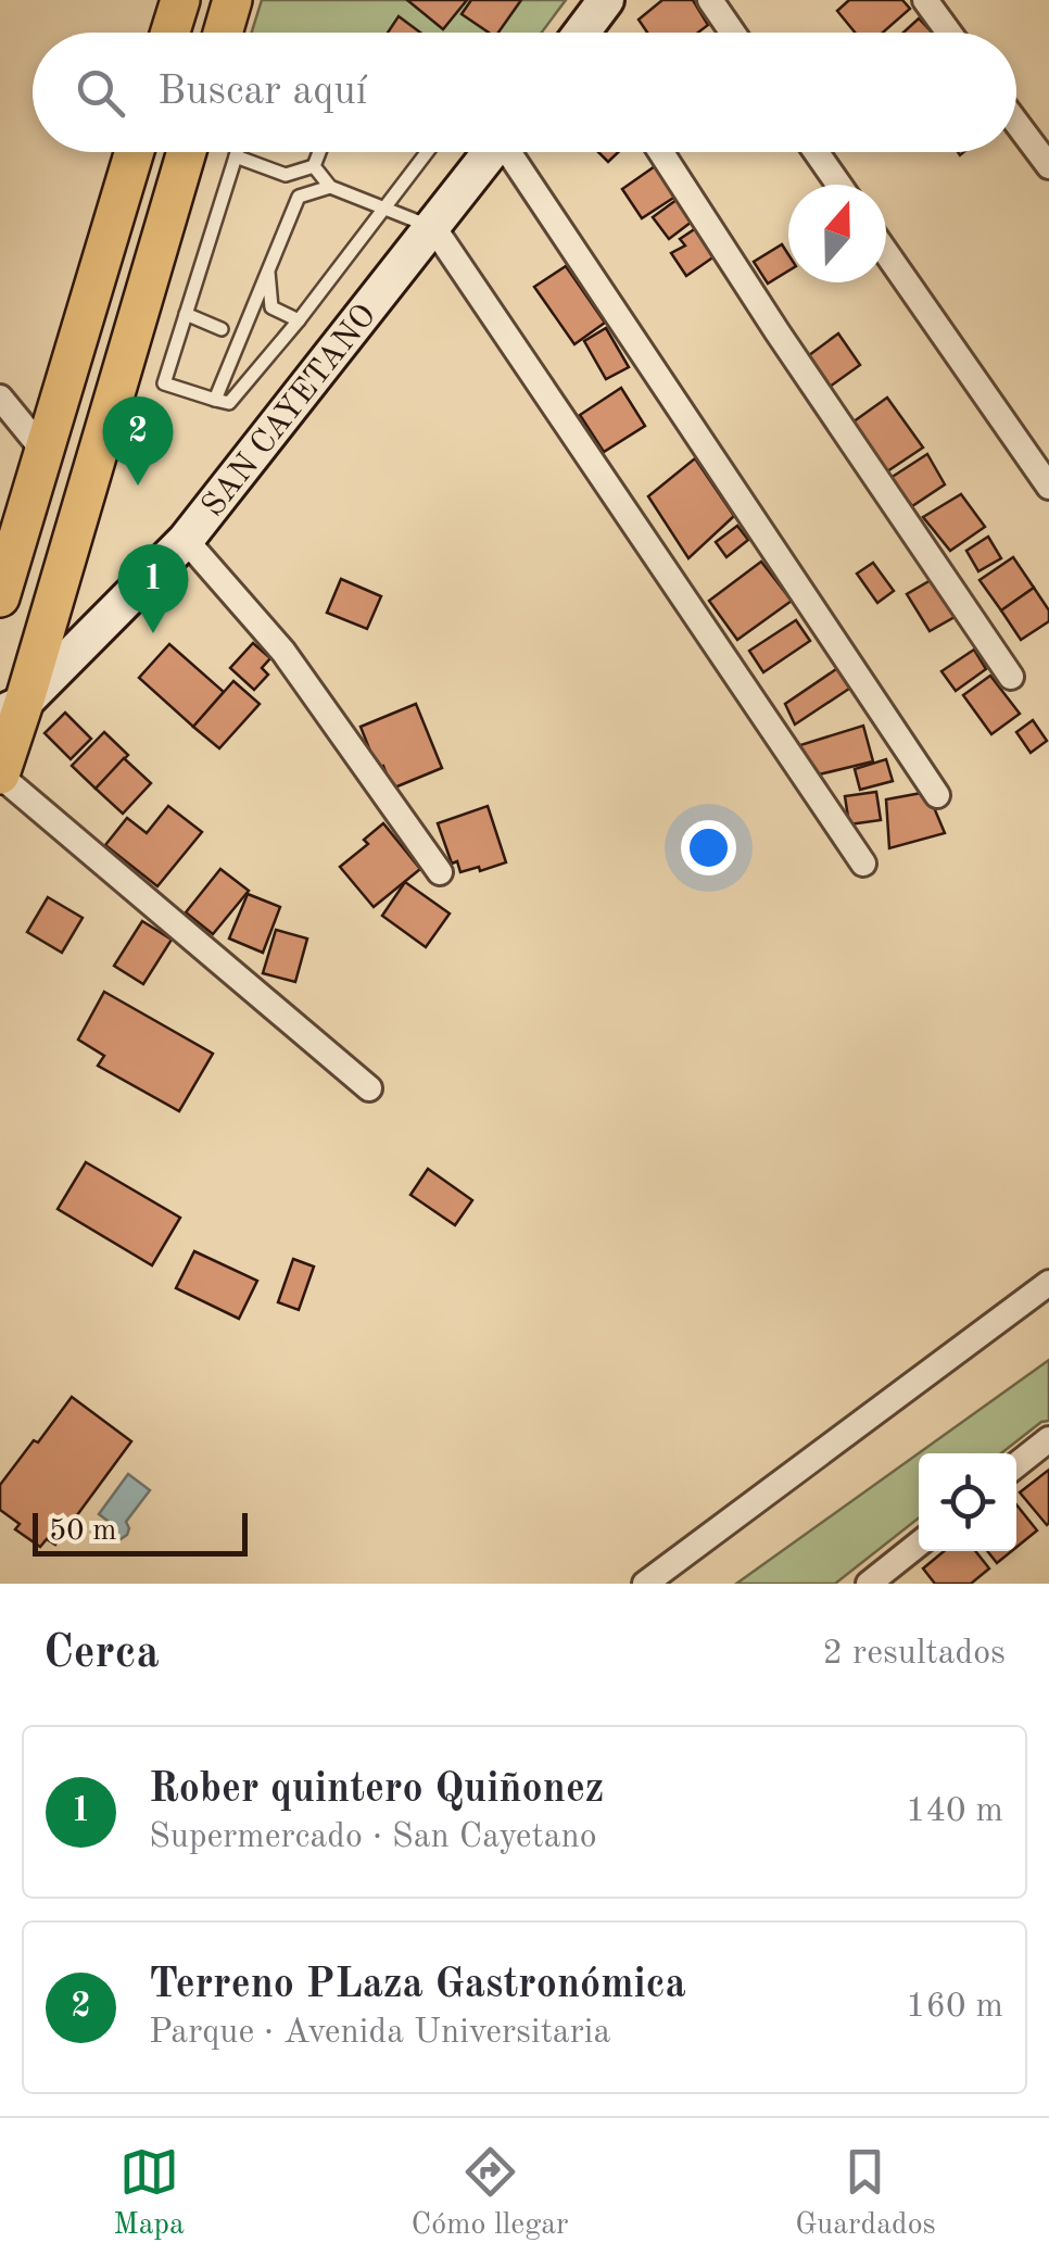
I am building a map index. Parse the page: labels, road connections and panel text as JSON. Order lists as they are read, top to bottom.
{
  "streets": {
    "main road": ["SAN CAYETANO"]
  },
  "scale_bar": "50 m",
  "north": "top",
  "page": {
    "search": "Buscar aquí",
    "pins": ["2", "1"],
    "scale": "50 m",
    "heading": ["Cerca", "2 resultados"],
    "list": [
      {
        "mark": "1",
        "name": "Rober quintero Quiñonez",
        "note": "Supermercado · San Cayetano",
        "value": "140 m"
      },
      {
        "mark": "2",
        "name": "Terreno PLaza Gastronómica",
        "note": "Parque · Avenida Universitaria",
        "value": "160 m"
      }
    ],
    "nav": ["Mapa", "Cómo llegar", "Guardados"]
  }
}
